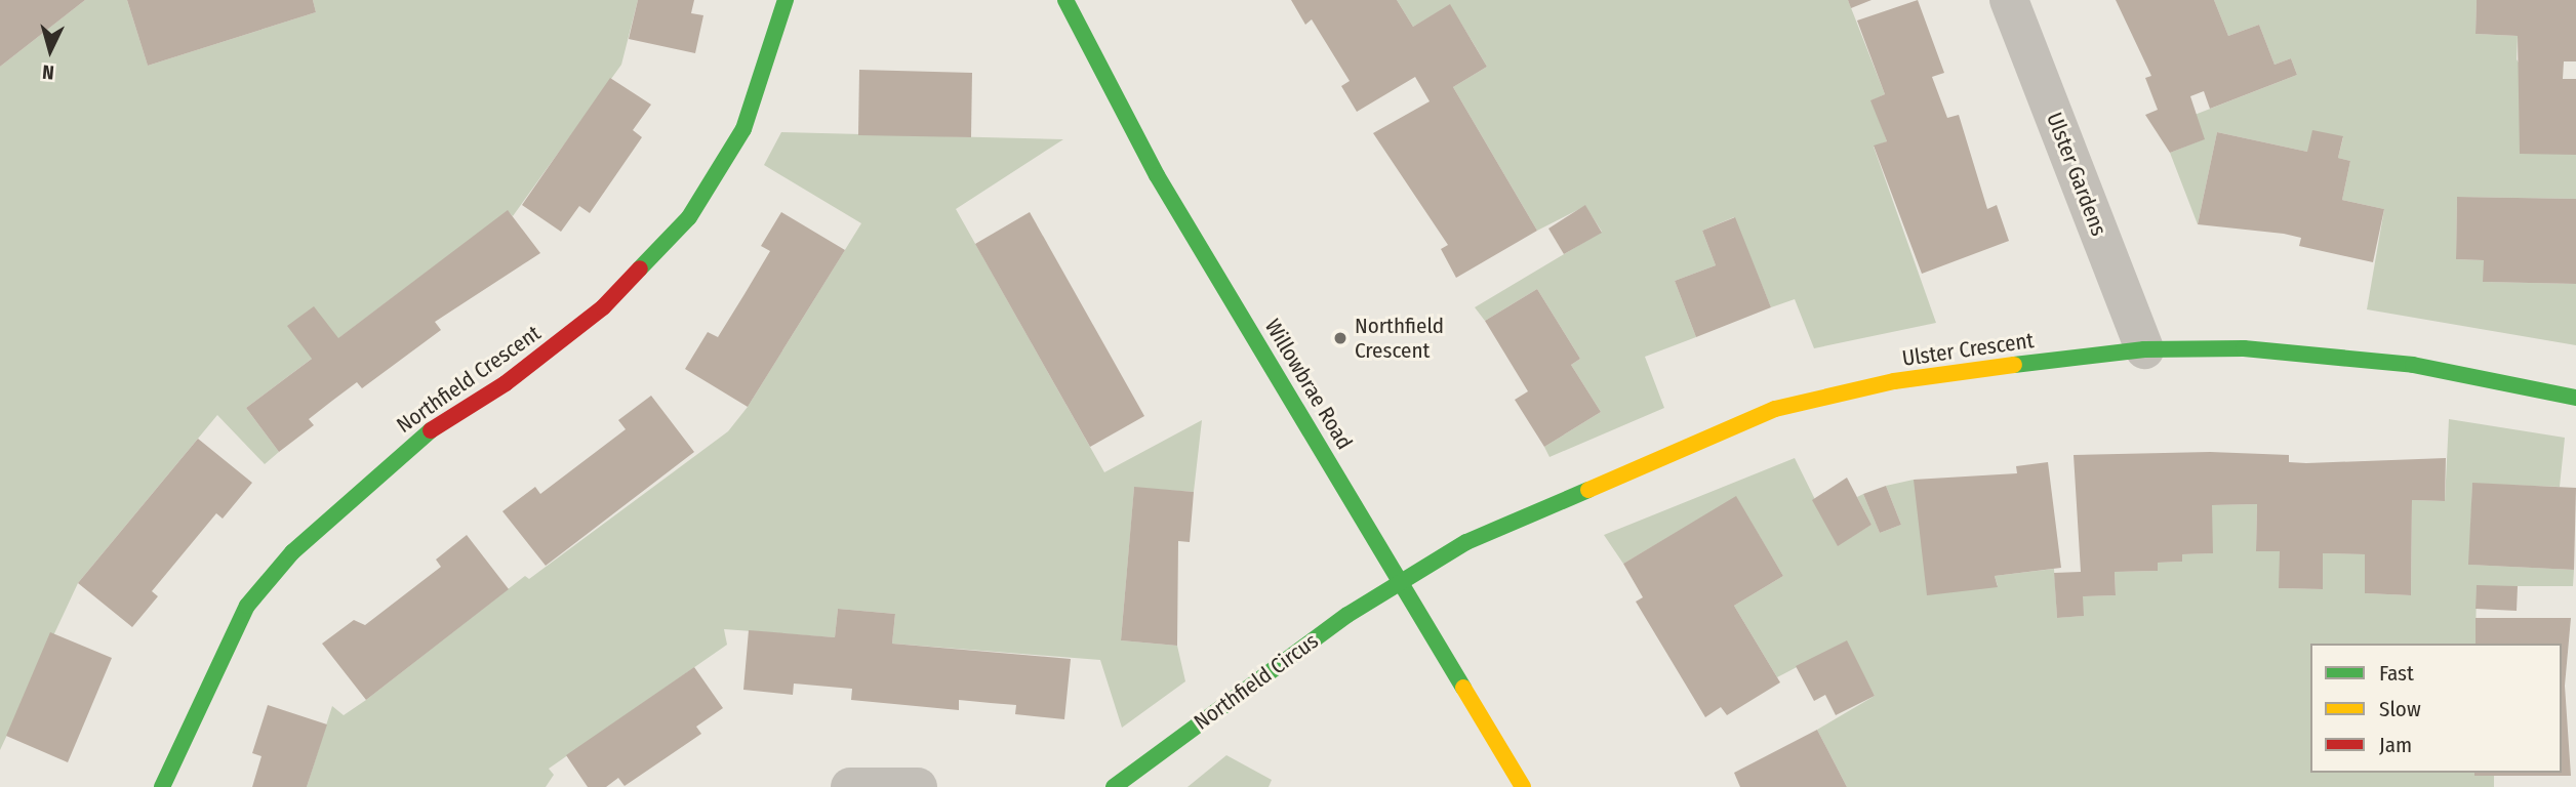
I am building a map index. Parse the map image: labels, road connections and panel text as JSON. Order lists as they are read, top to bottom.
{
  "streets": {
    "street": [
      "Ulster Gardens",
      "Ulster Crescent",
      "Northfield Crescent",
      "Willowbrae Road",
      "Northfield Circus"
    ]
  },
  "crossings": [
    ["Ulster Gardens", "Ulster Crescent"],
    ["Ulster Crescent", "Willowbrae Road"],
    ["Ulster Crescent", "Northfield Circus"],
    ["Willowbrae Road", "Northfield Circus"]
  ],
  "places": ["Northfield Crescent"],
  "legend": ["Fast", "Slow", "Jam"],
  "north": "bottom"
}
